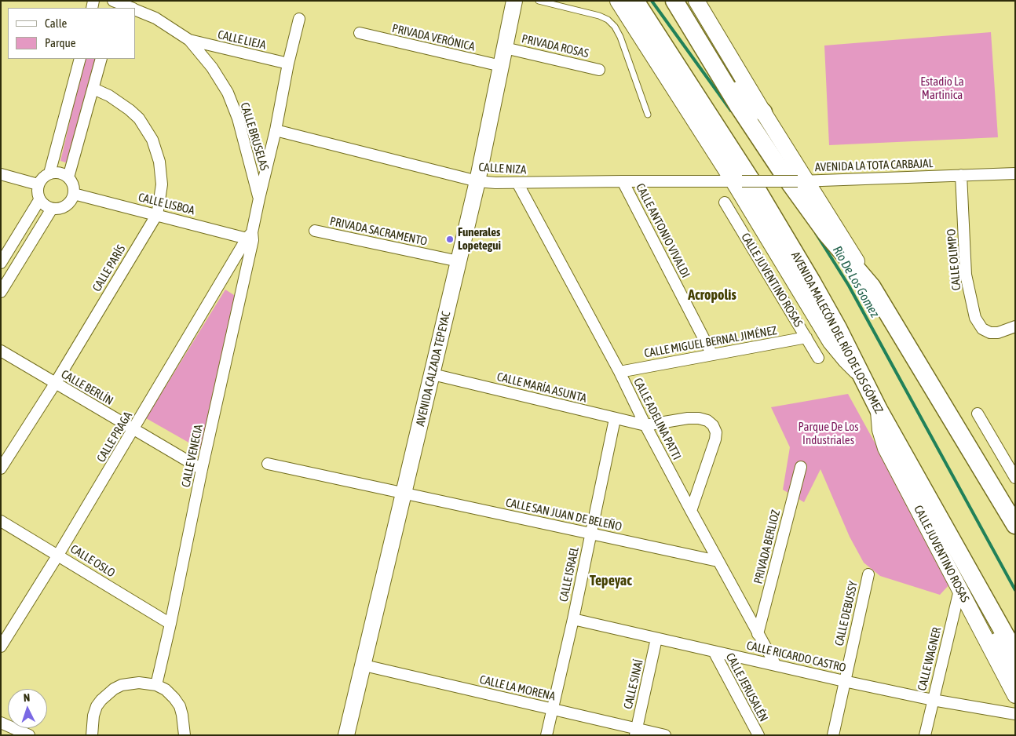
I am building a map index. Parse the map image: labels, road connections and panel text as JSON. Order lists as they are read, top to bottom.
{
  "streets": {
    "main road": ["AVENIDA MALECÓN DEL RÍO DE LOS GÓMEZ"],
    "street": [
      "PRIVADA VERÓNICA",
      "CALLE LIEJA",
      "PRIVADA ROSAS",
      "CALLE BRUSELAS",
      "AVENIDA LA TOTA CARBAJAL",
      "CALLE NIZA",
      "CALLE LISBOA",
      "CALLE ANTONIO VIVALDI",
      "PRIVADA SACRAMENTO",
      "CALLE OLIMPO",
      "CALLE PARÍS",
      "CALLE JUVENTINO ROSAS",
      "CALLE MIGUEL BERNAL JIMÉNEZ",
      "AVENIDA CALZADA TEPEYAC",
      "CALLE BERLÍN",
      "CALLE MARÍA ASUNTA",
      "CALLE ADELINA PATTI",
      "CALLE PRAGA",
      "CALLE VENECIA",
      "CALLE SAN JUAN DE BELEÑO",
      "PRIVADA BERLIOZ",
      "CALLE OSLO",
      "CALLE ISRAEL",
      "CALLE DEBUSSY",
      "CALLE RICARDO CASTRO",
      "CALLE WAGNER",
      "CALLE SINAÍ",
      "CALLE JERUSALÉN",
      "CALLE LA MORENA"
    ]
  },
  "crossings": [
    ["PRIVADA VERÓNICA", "AVENIDA CALZADA TEPEYAC"],
    ["CALLE LIEJA", "CALLE BRUSELAS"],
    ["CALLE LIEJA", "CALLE VENECIA"],
    ["PRIVADA ROSAS", "AVENIDA CALZADA TEPEYAC"],
    ["CALLE BRUSELAS", "CALLE VENECIA"],
    ["AVENIDA LA TOTA CARBAJAL", "CALLE NIZA"],
    ["AVENIDA LA TOTA CARBAJAL", "CALLE OLIMPO"],
    ["AVENIDA LA TOTA CARBAJAL", "CALLE JUVENTINO ROSAS"],
    ["CALLE NIZA", "CALLE ANTONIO VIVALDI"],
    ["CALLE NIZA", "CALLE JUVENTINO ROSAS"],
    ["CALLE NIZA", "AVENIDA CALZADA TEPEYAC"],
    ["CALLE NIZA", "CALLE ADELINA PATTI"],
    ["CALLE NIZA", "CALLE VENECIA"],
    ["CALLE LISBOA", "CALLE PARÍS"],
    ["CALLE LISBOA", "CALLE PRAGA"],
    ["CALLE LISBOA", "CALLE VENECIA"],
    ["CALLE ANTONIO VIVALDI", "CALLE MIGUEL BERNAL JIMÉNEZ"],
    ["PRIVADA SACRAMENTO", "AVENIDA CALZADA TEPEYAC"],
    ["CALLE PARÍS", "CALLE BERLÍN"],
    ["CALLE JUVENTINO ROSAS", "AVENIDA MALECÓN DEL RÍO DE LOS GÓMEZ"],
    ["CALLE JUVENTINO ROSAS", "CALLE MIGUEL BERNAL JIMÉNEZ"],
    ["CALLE JUVENTINO ROSAS", "CALLE WAGNER"],
    ["CALLE MIGUEL BERNAL JIMÉNEZ", "CALLE ADELINA PATTI"],
    ["AVENIDA CALZADA TEPEYAC", "CALLE MARÍA ASUNTA"],
    ["AVENIDA CALZADA TEPEYAC", "CALLE SAN JUAN DE BELEÑO"],
    ["AVENIDA CALZADA TEPEYAC", "CALLE LA MORENA"],
    ["CALLE BERLÍN", "CALLE PRAGA"],
    ["CALLE BERLÍN", "CALLE VENECIA"],
    ["CALLE MARÍA ASUNTA", "CALLE ADELINA PATTI"],
    ["CALLE MARÍA ASUNTA", "CALLE ISRAEL"],
    ["CALLE ADELINA PATTI", "CALLE SAN JUAN DE BELEÑO"],
    ["CALLE ADELINA PATTI", "PRIVADA BERLIOZ"],
    ["CALLE ADELINA PATTI", "CALLE RICARDO CASTRO"],
    ["CALLE PRAGA", "CALLE VENECIA"],
    ["CALLE PRAGA", "CALLE OSLO"],
    ["CALLE VENECIA", "CALLE OSLO"],
    ["CALLE SAN JUAN DE BELEÑO", "CALLE ISRAEL"],
    ["CALLE ISRAEL", "CALLE RICARDO CASTRO"],
    ["CALLE ISRAEL", "CALLE LA MORENA"],
    ["CALLE DEBUSSY", "CALLE RICARDO CASTRO"],
    ["CALLE RICARDO CASTRO", "CALLE WAGNER"],
    ["CALLE RICARDO CASTRO", "CALLE SINAÍ"],
    ["CALLE RICARDO CASTRO", "CALLE JERUSALÉN"],
    ["CALLE SINAÍ", "CALLE LA MORENA"]
  ],
  "districts": ["Acropolis", "Tepeyac"],
  "water": ["Rio De Los Gomez"],
  "parks": ["Estadio La Martinica", "Parque De Los Industriales"],
  "places": ["Funerales Lopetegui"],
  "legend": ["Calle", "Parque"],
  "north": "top"
}
